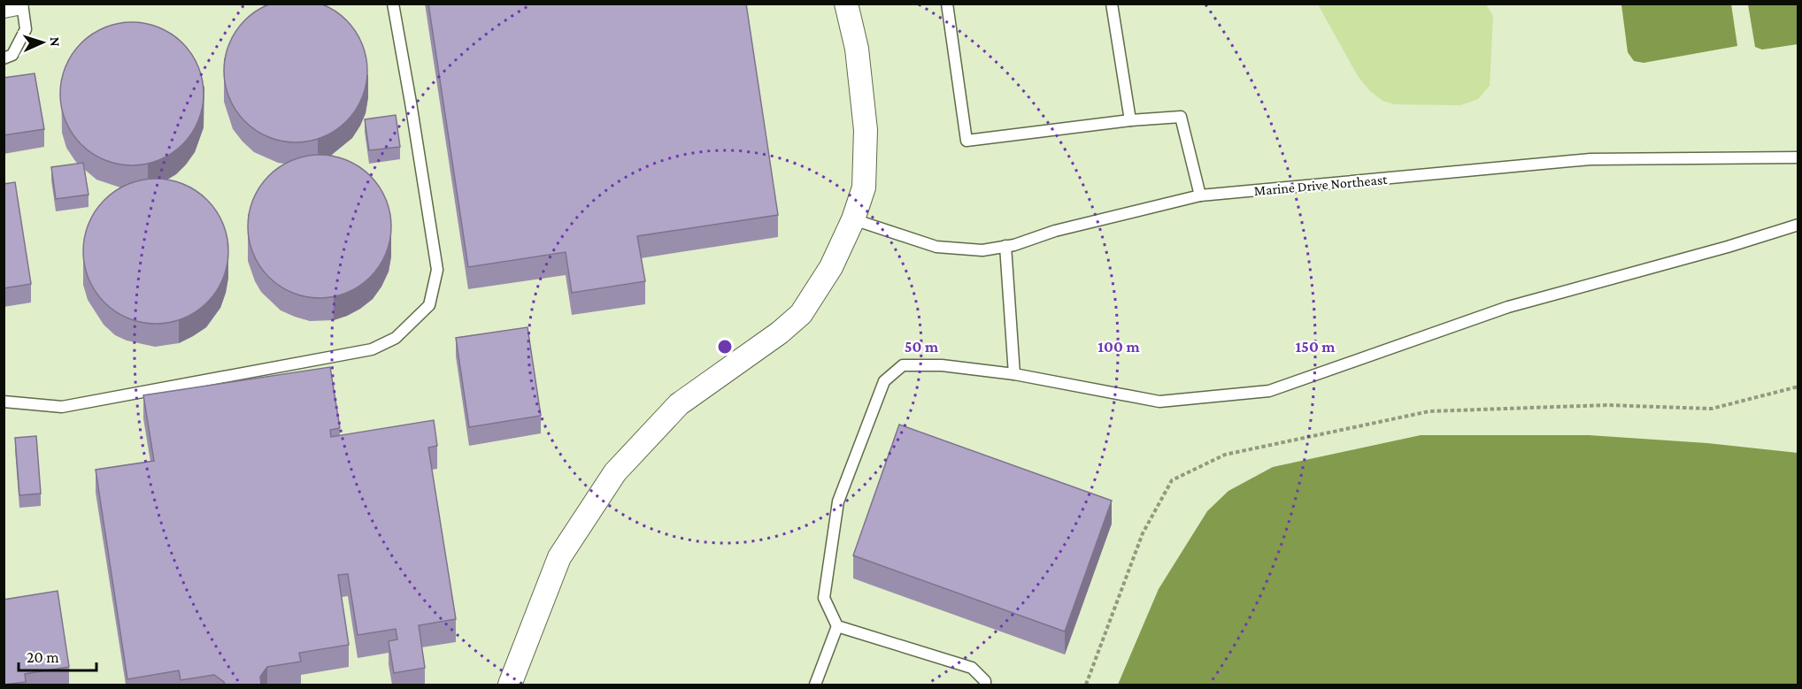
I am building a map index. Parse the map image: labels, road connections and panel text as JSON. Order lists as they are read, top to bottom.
{
  "streets": {
    "lane": ["Marine Drive Northeast"]
  },
  "scale_bar": "20 m",
  "north": "right",
  "rings": ["50 m", "100 m", "150 m"]
}
